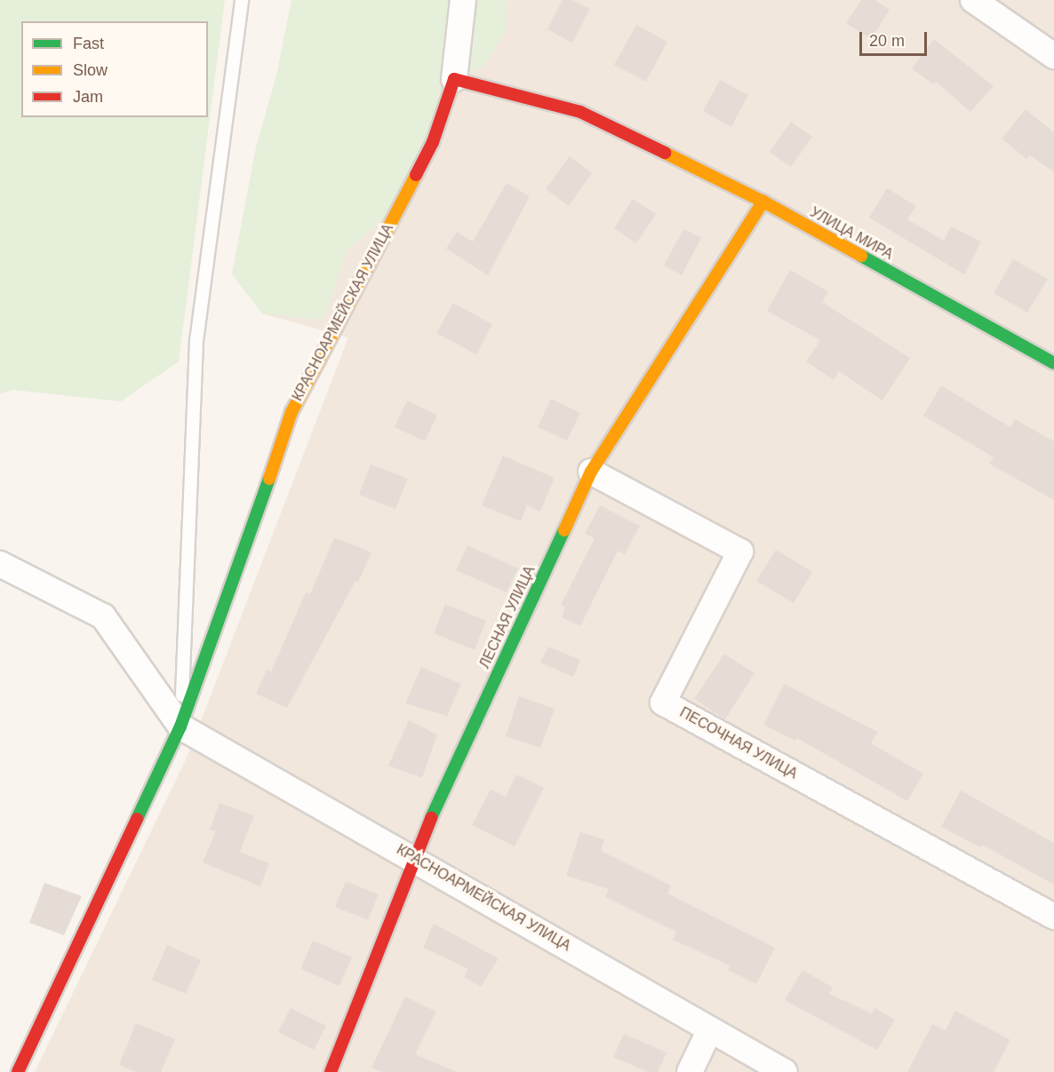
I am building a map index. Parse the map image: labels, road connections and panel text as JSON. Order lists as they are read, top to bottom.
{
  "streets": {
    "street": [
      "УЛИЦА МИРА",
      "КРАСНОАРМЕЙСКАЯ УЛИЦА",
      "ЛЕСНАЯ УЛИЦА",
      "ПЕСОЧНАЯ УЛИЦА"
    ]
  },
  "crossings": [
    ["УЛИЦА МИРА", "КРАСНОАРМЕЙСКАЯ УЛИЦА"],
    ["УЛИЦА МИРА", "ЛЕСНАЯ УЛИЦА"],
    ["КРАСНОАРМЕЙСКАЯ УЛИЦА", "ЛЕСНАЯ УЛИЦА"],
    ["ЛЕСНАЯ УЛИЦА", "ПЕСОЧНАЯ УЛИЦА"]
  ],
  "legend": ["Fast", "Slow", "Jam"],
  "scale_bar": "20 m"
}
